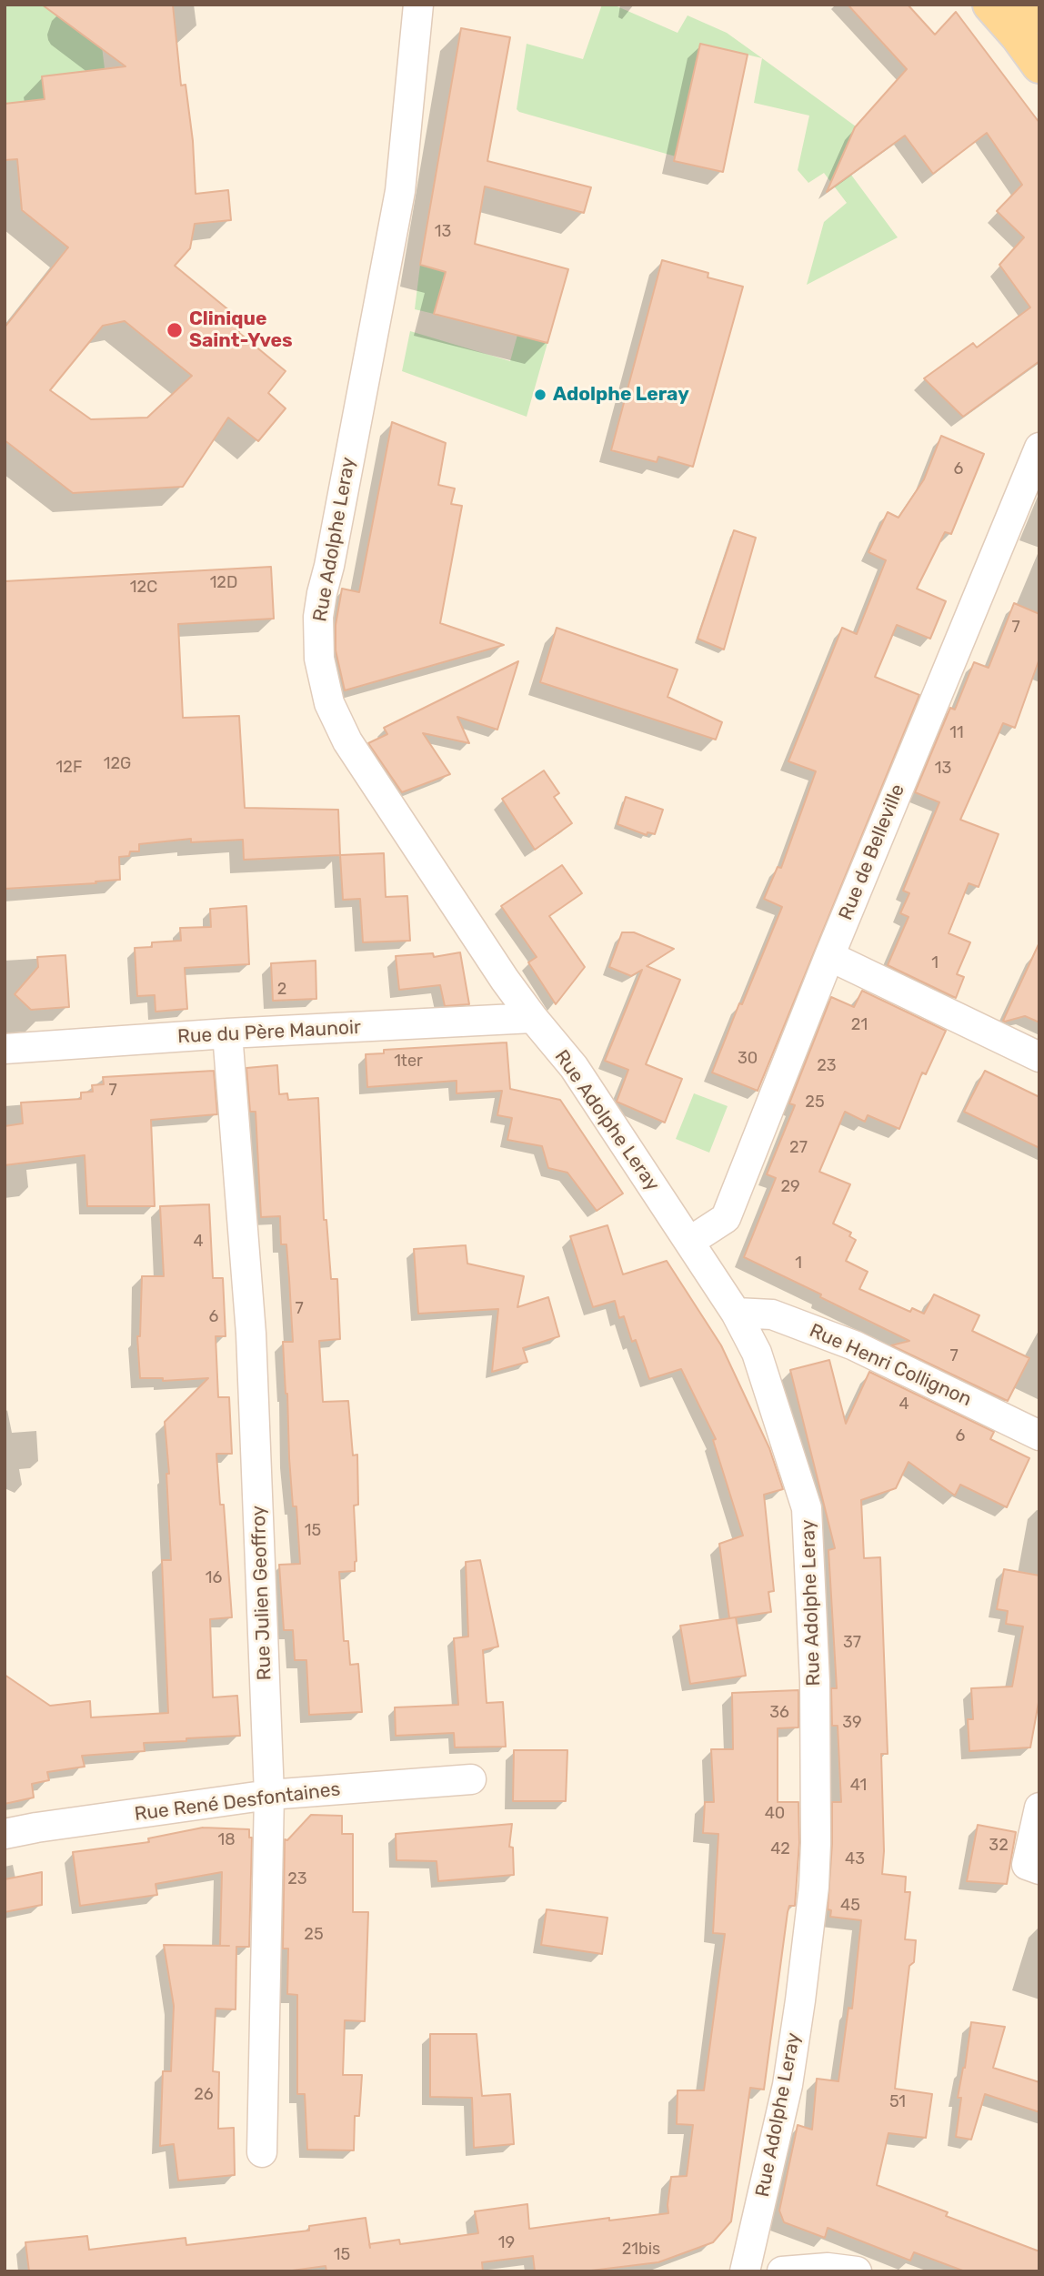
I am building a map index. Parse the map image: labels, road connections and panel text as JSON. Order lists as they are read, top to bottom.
{
  "streets": {
    "street": [
      "Rue Adolphe Leray",
      "Rue de Belleville",
      "Rue du Père Maunoir",
      "Rue Henri Collignon",
      "Rue Julien Geoffroy",
      "Rue René Desfontaines"
    ]
  },
  "crossings": [
    ["Rue Adolphe Leray", "Rue de Belleville"],
    ["Rue Adolphe Leray", "Rue du Père Maunoir"],
    ["Rue Adolphe Leray", "Rue Henri Collignon"],
    ["Rue du Père Maunoir", "Rue Julien Geoffroy"],
    ["Rue Julien Geoffroy", "Rue René Desfontaines"]
  ],
  "places": ["Clinique Saint-Yves", "Adolphe Leray"],
  "house_numbers": [
    "13",
    "6",
    "12D",
    "12C",
    "7",
    "11",
    "12G",
    "12F",
    "13",
    "1",
    "2",
    "21",
    "30",
    "1ter",
    "23",
    "7",
    "25",
    "27",
    "29",
    "4",
    "1",
    "7",
    "6",
    "7",
    "4",
    "6",
    "15",
    "16",
    "37",
    "36",
    "39",
    "41",
    "40",
    "18",
    "32",
    "42",
    "43",
    "23",
    "45",
    "25",
    "26",
    "51",
    "19",
    "21bis",
    "15"
  ]
}
